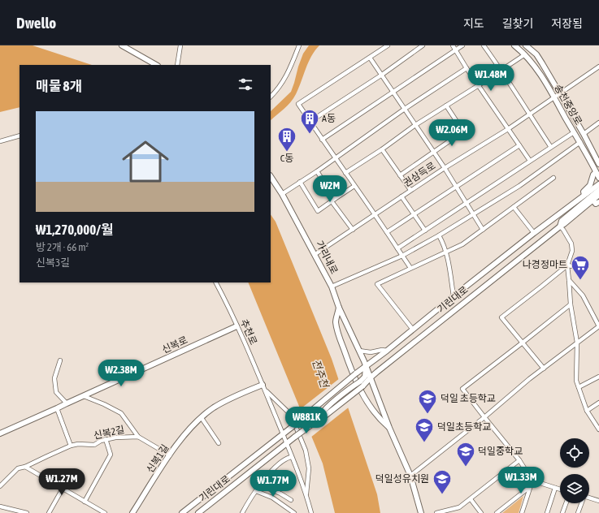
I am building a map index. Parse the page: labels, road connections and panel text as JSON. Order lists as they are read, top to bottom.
{
  "streets": {
    "street": [
      "송천중앙로",
      "권삼득로",
      "가리내로",
      "기린대로",
      "추천로",
      "신복로",
      "신복2길",
      "신복1길"
    ]
  },
  "crossings": [
    ["송천중앙로", "권삼득로"],
    ["권삼득로", "가리내로"],
    ["가리내로", "기린대로"],
    ["기린대로", "추천로"],
    ["추천로", "신복로"],
    ["추천로", "신복1길"],
    ["신복2길", "신복1길"]
  ],
  "water": ["전주천"],
  "places": {
    "building": ["A동", "C동"],
    "supermarket": ["나경정마트"],
    "school or university": [
      "덕일 초등학교",
      "덕일초등학교",
      "덕일중학교",
      "덕일성유치원"
    ]
  },
  "page": {
    "header": "Dwello",
    "nav": ["지도", "길찾기", "저장됨"],
    "price": [
      "₩1.48M",
      "₩2.06M",
      "₩2M",
      "₩2.38M",
      "₩881K",
      "₩1.33M",
      "₩1.27M",
      "₩1.77M"
    ],
    "heading": "매물 8개",
    "list": [
      {
        "name": "₩1,270,000/월",
        "note": "방 2개 · 66 m² · 신복3길"
      }
    ]
  }
}
